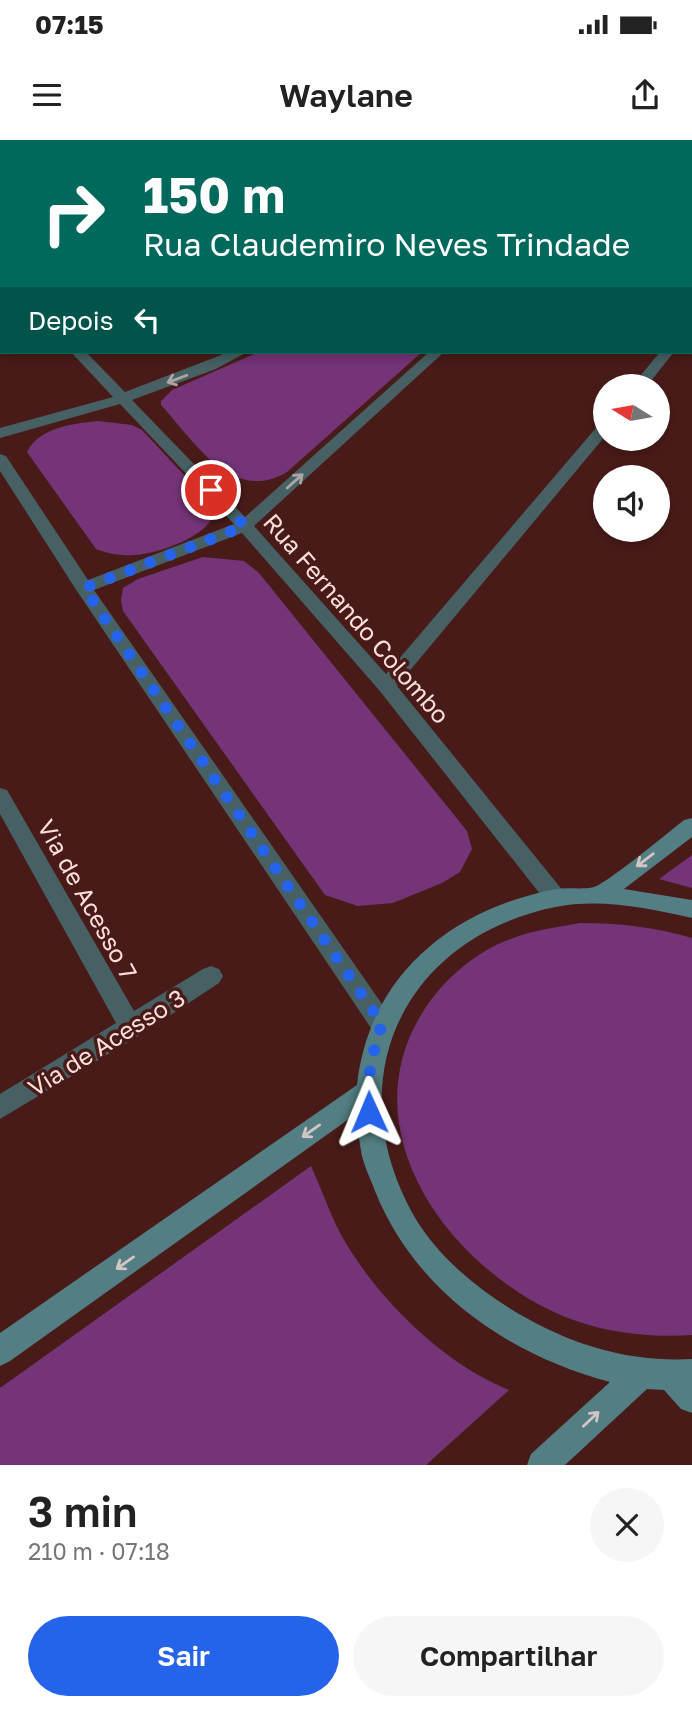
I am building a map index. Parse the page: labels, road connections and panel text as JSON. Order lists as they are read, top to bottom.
{
  "streets": {
    "street": ["Rua Fernando Colombo", "Via de Acesso 7", "Via de Acesso 3"]
  },
  "crossings": [
    ["Via de Acesso 7", "Via de Acesso 3"]
  ],
  "north": "left",
  "page": {
    "status": "07:15",
    "header": "Waylane",
    "turn": ["150 m", "Rua Claudemiro Neves Trindade"],
    "then": "Depois",
    "heading": ["3 min", "210 m · 07:18"],
    "buttons": ["Sair", "Compartilhar"]
  }
}
